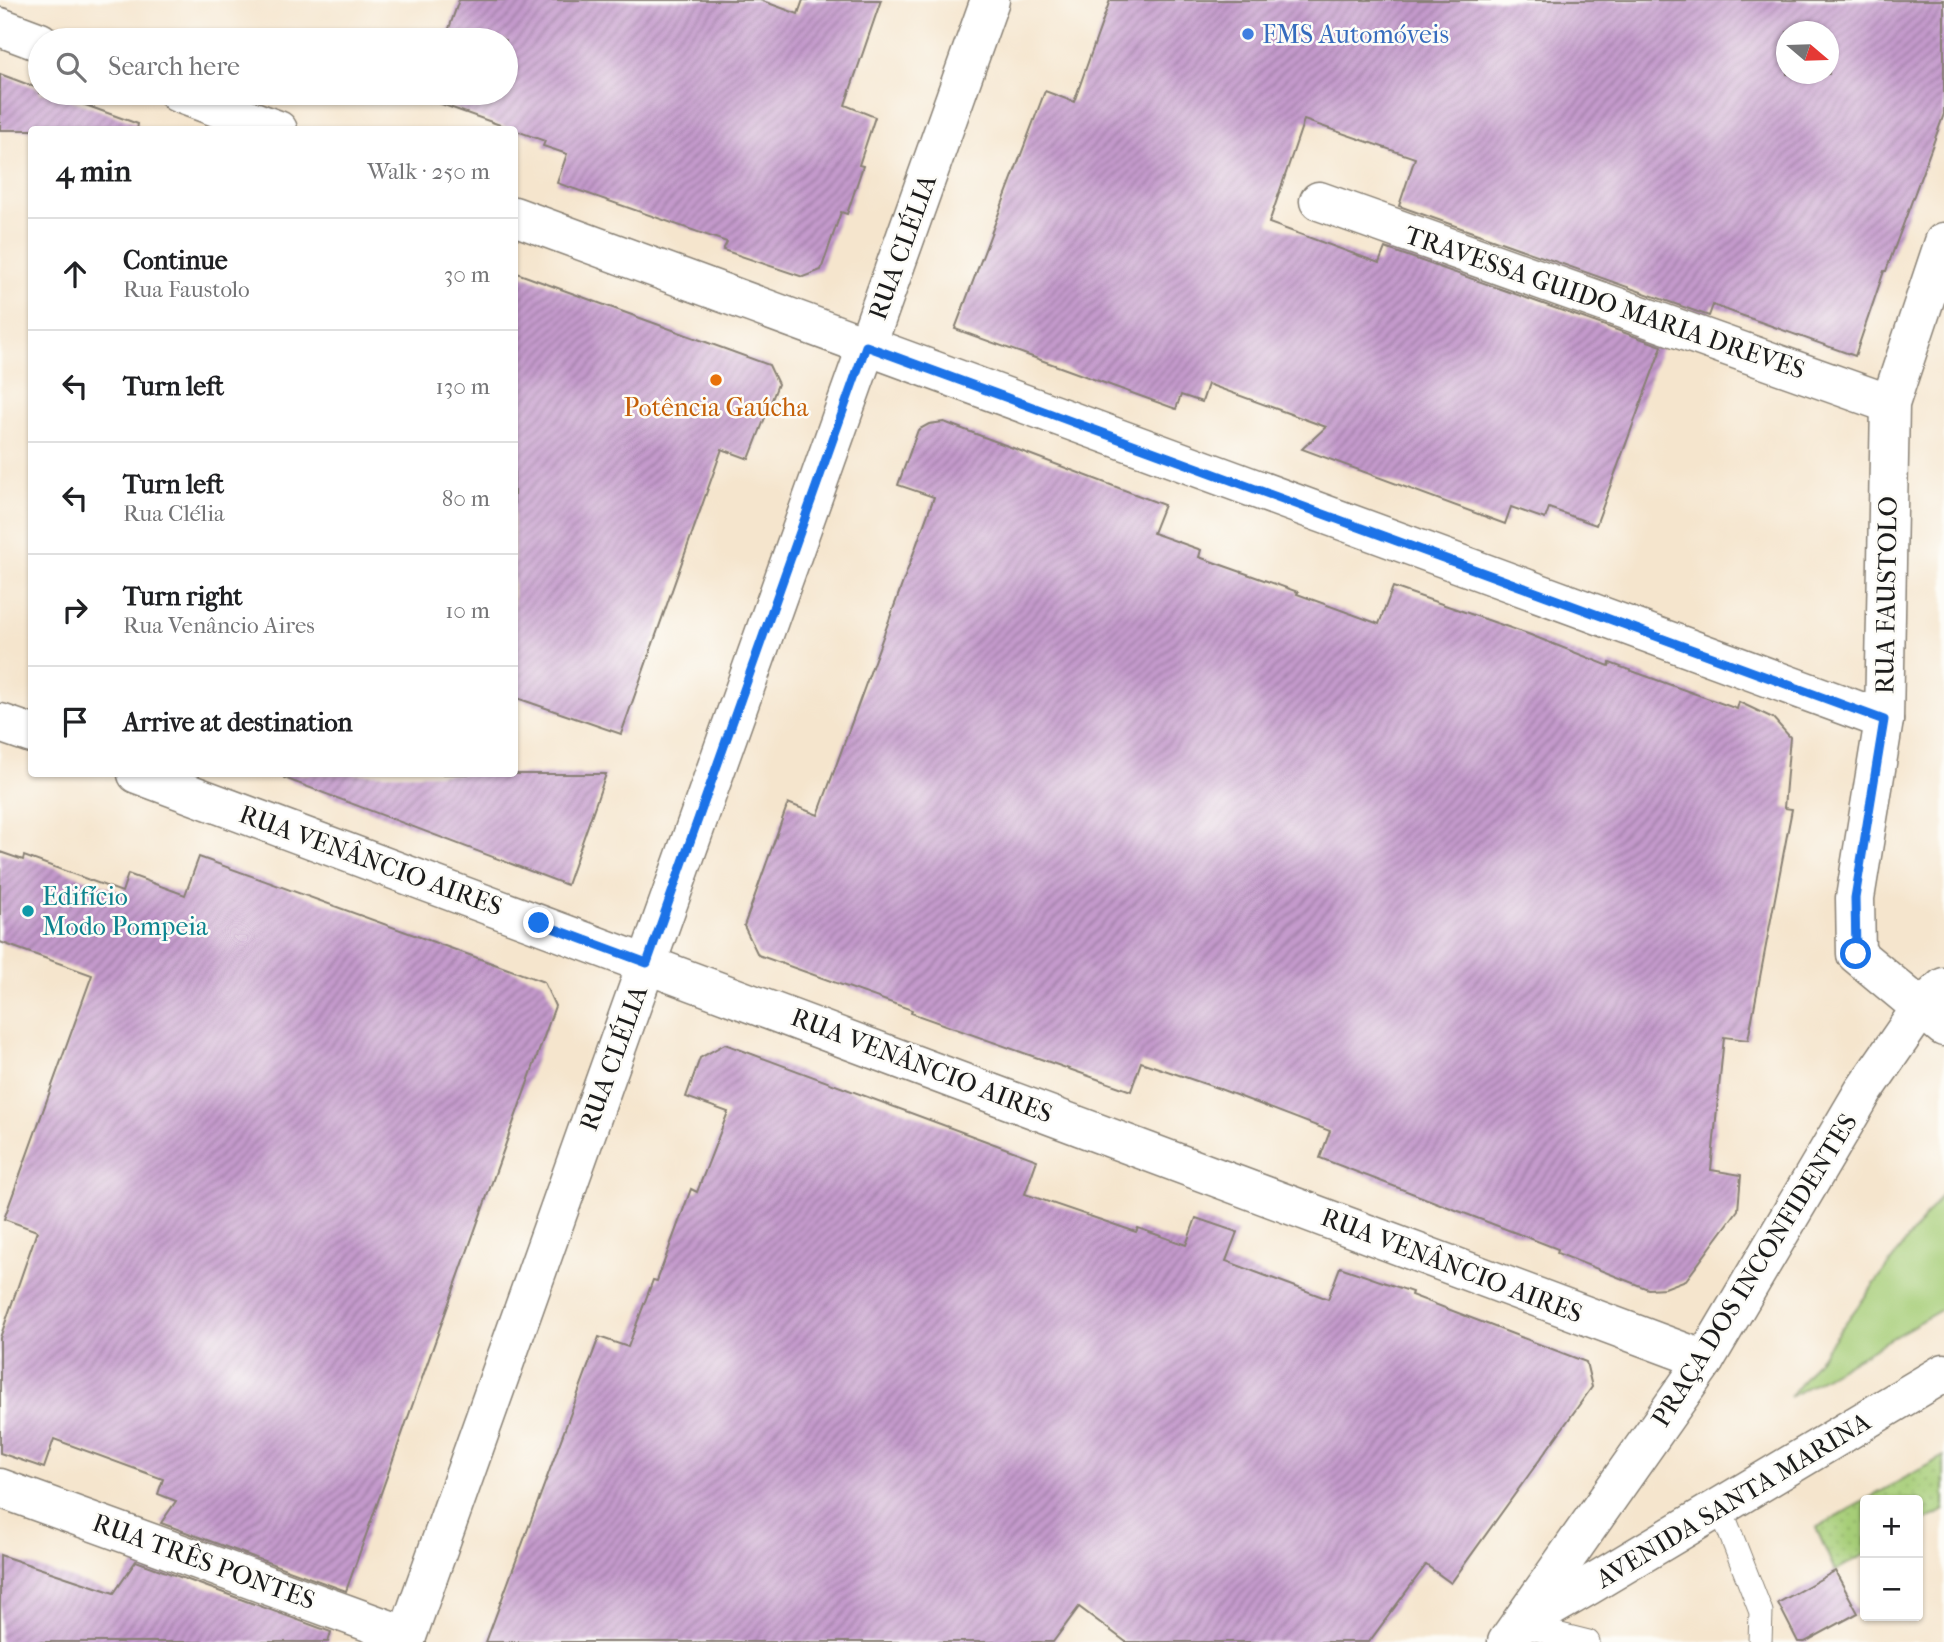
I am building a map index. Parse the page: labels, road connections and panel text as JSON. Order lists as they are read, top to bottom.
{
  "streets": {
    "street": [
      "RUA CLÉLIA",
      "TRAVESSA GUIDO MARIA DREVES",
      "RUA FAUSTOLO",
      "RUA VENÂNCIO AIRES",
      "PRAÇA DOS INCONFIDENTES",
      "AVENIDA SANTA MARINA",
      "RUA TRÊS PONTES"
    ]
  },
  "crossings": [
    ["RUA CLÉLIA", "RUA VENÂNCIO AIRES"],
    ["RUA CLÉLIA", "RUA TRÊS PONTES"],
    ["TRAVESSA GUIDO MARIA DREVES", "RUA FAUSTOLO"],
    ["RUA FAUSTOLO", "PRAÇA DOS INCONFIDENTES"],
    ["RUA VENÂNCIO AIRES", "PRAÇA DOS INCONFIDENTES"],
    ["PRAÇA DOS INCONFIDENTES", "AVENIDA SANTA MARINA"]
  ],
  "places": ["FMS Automóveis", "Potência Gaúcha", "Edifício Modo Pompeia"],
  "north": "right",
  "page": {
    "search": "Search here",
    "heading": ["4 min", "Walk · 250 m"],
    "list": [
      ["Continue", "Rua Faustolo", "30 m"],
      ["Turn left", "130 m"],
      ["Turn left", "Rua Clélia", "80 m"],
      ["Turn right", "Rua Venâncio Aires", "10 m"],
      "Arrive at destination"
    ],
    "map_buttons": ["+", "−"]
  }
}
